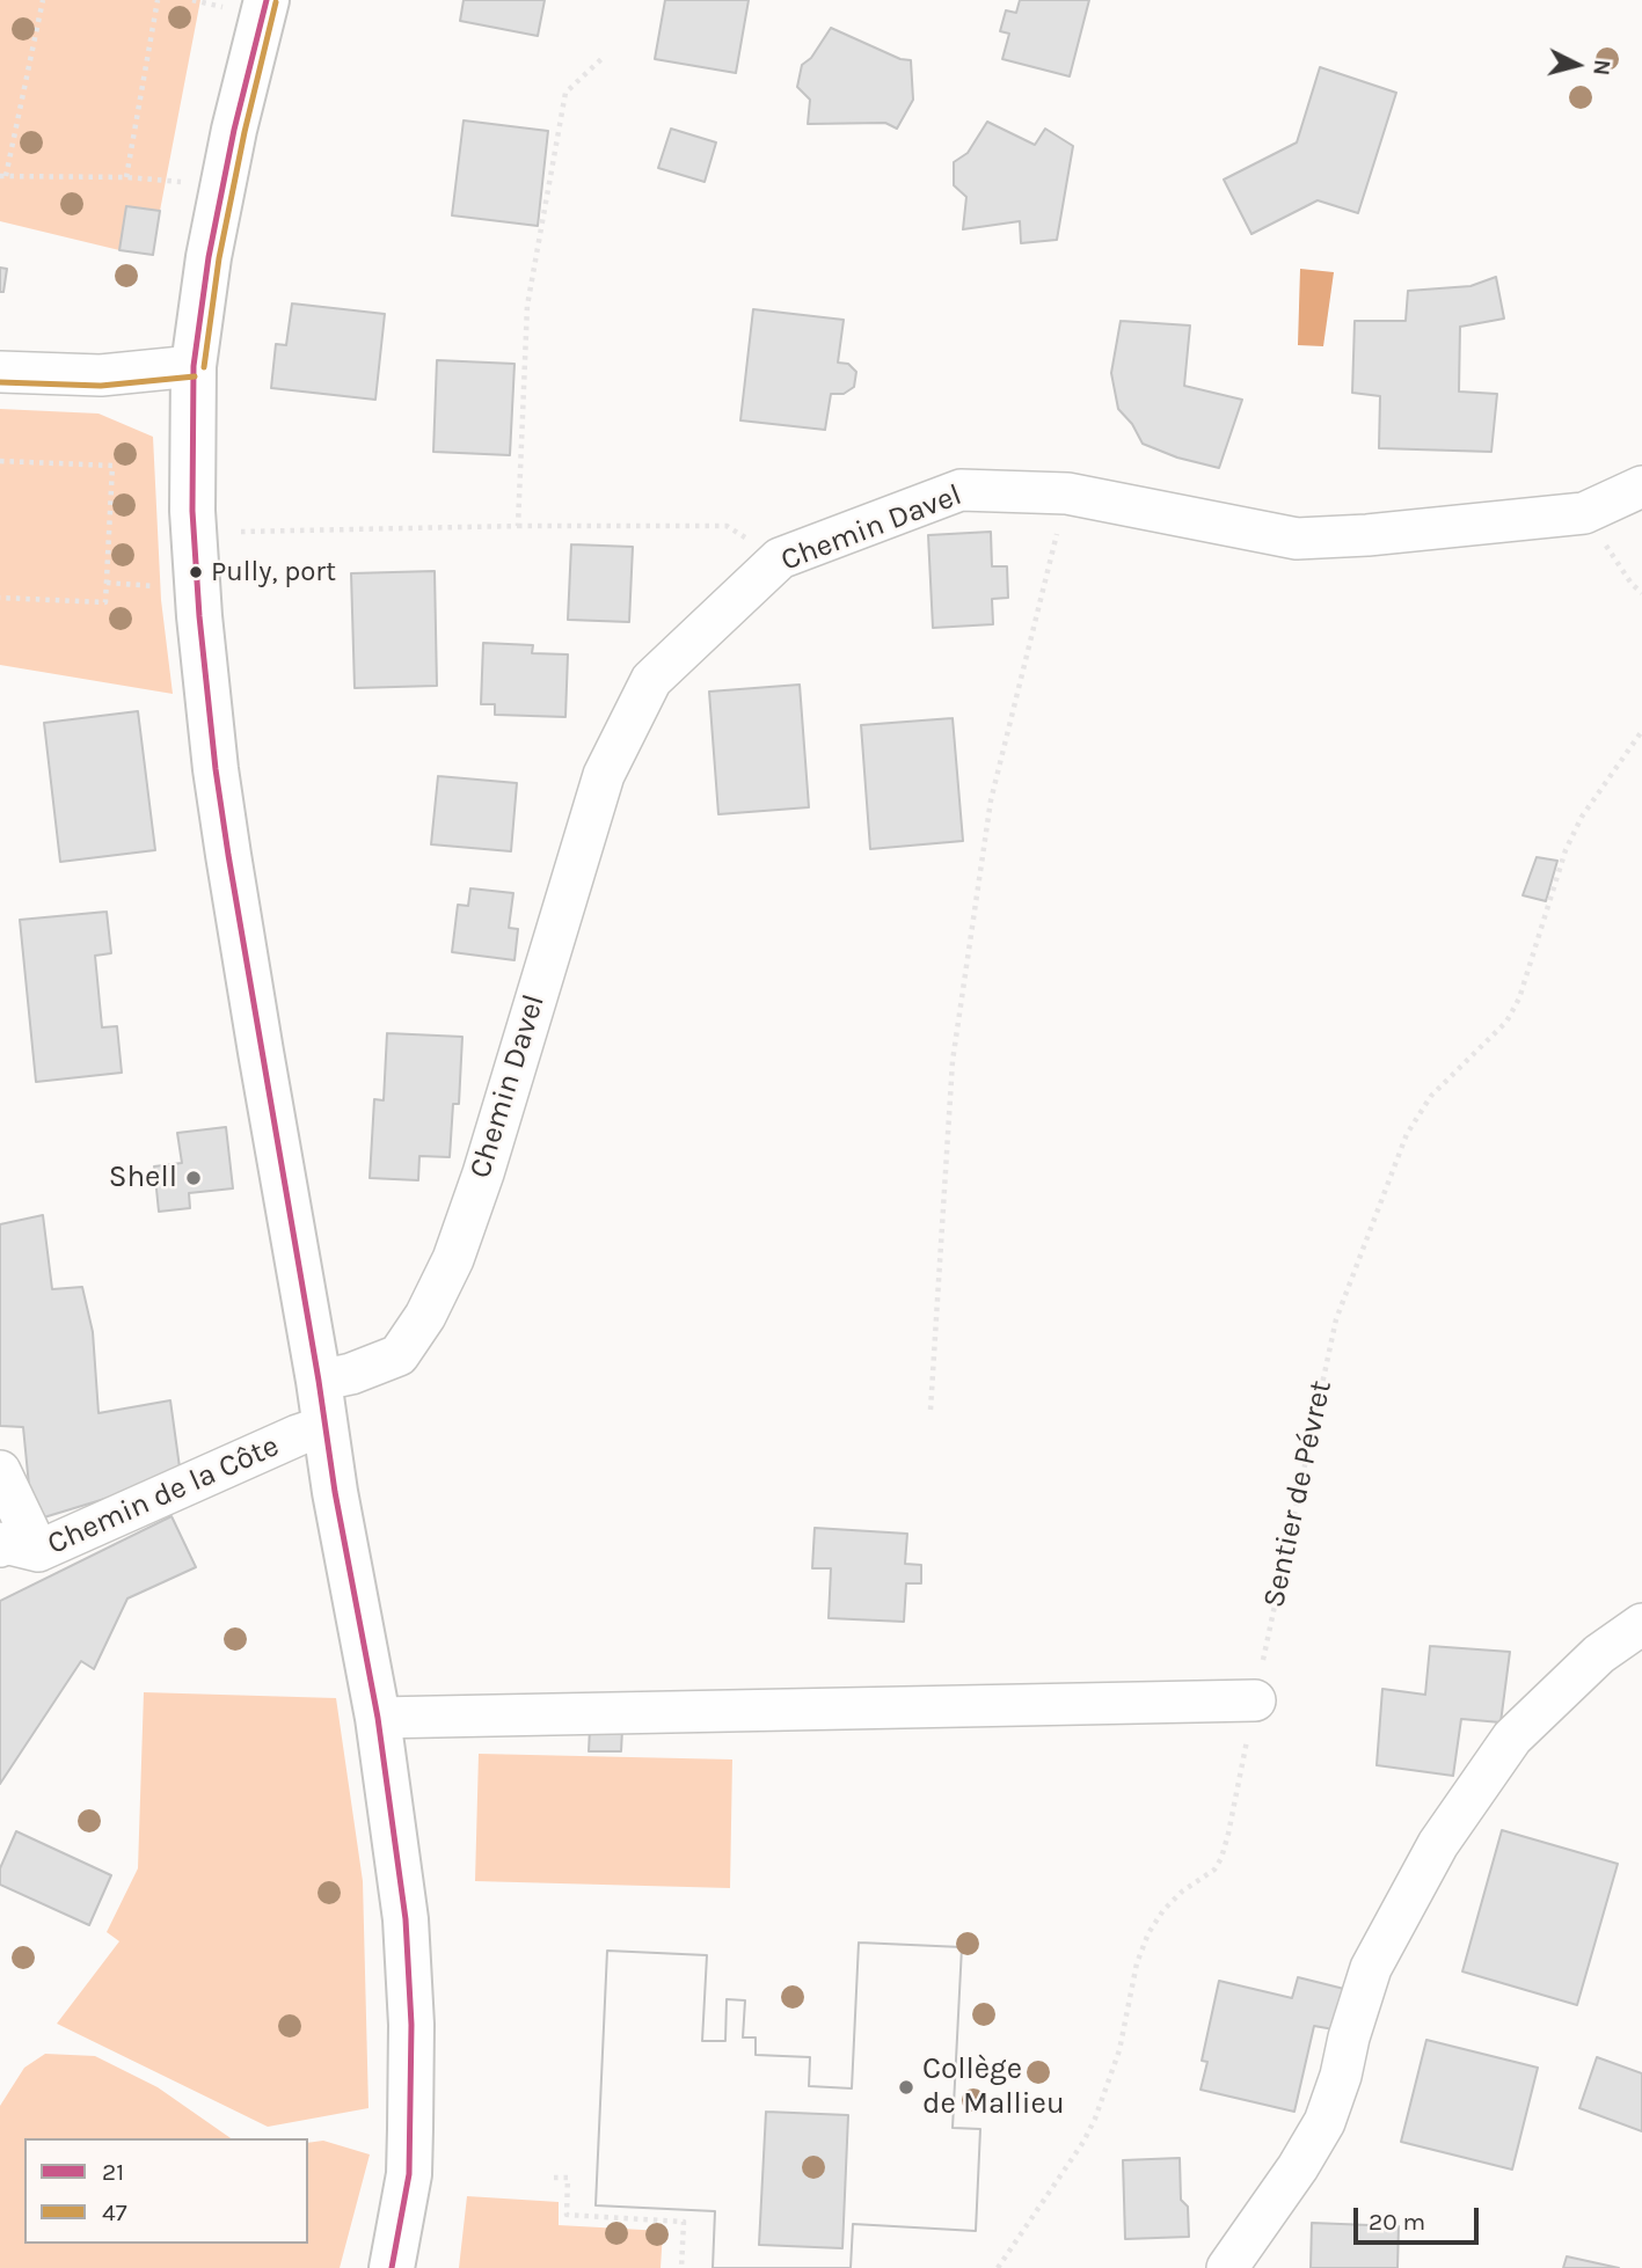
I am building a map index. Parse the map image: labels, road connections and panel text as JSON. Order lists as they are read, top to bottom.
{
  "streets": {
    "street": ["Chemin Davel", "Chemin de la Côte"],
    "path": ["Sentier de Pévret"]
  },
  "places": ["Pully, port", "Shell", "Collège de Mallieu"],
  "lines": ["transit line 21", "transit line 47"],
  "legend": ["21", "47"],
  "scale_bar": "20 m",
  "north": "right"
}
